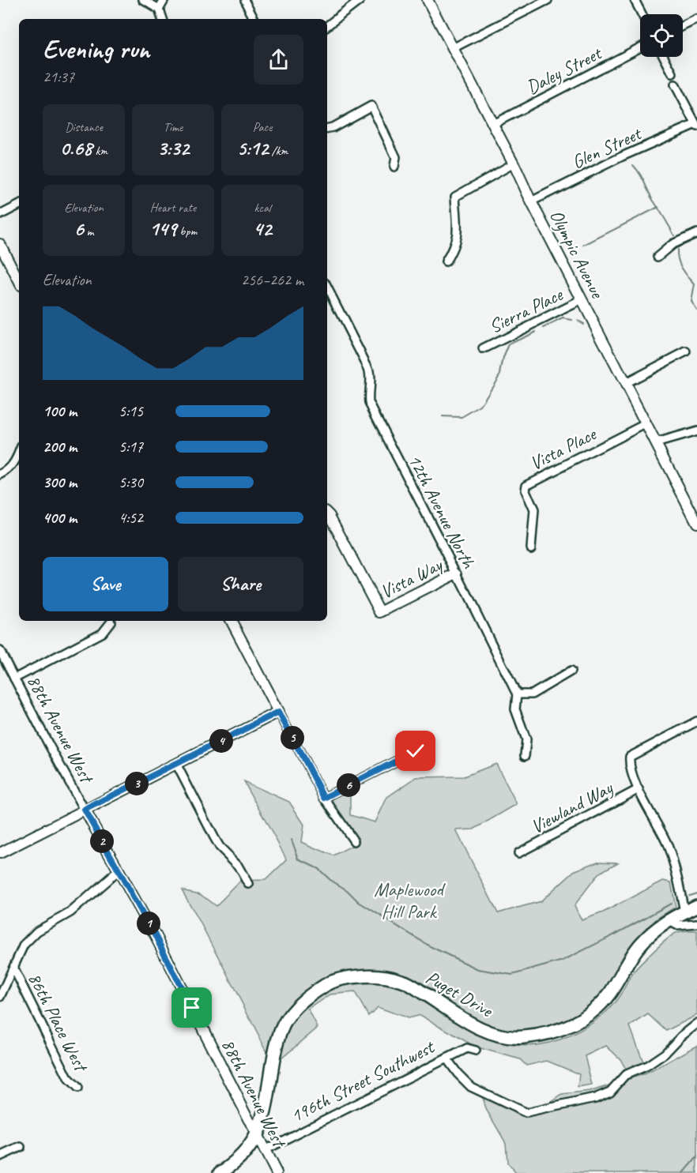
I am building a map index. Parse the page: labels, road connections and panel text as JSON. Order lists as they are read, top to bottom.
{
  "streets": {
    "main road": ["Puget Drive"],
    "street": [
      "Daley Street",
      "Glen Street",
      "Olympic Avenue",
      "Sierra Place",
      "Vista Place",
      "12th Avenue North",
      "Vista Way",
      "88th Avenue West",
      "Viewland Way",
      "86th Place West",
      "196th Street Southwest"
    ]
  },
  "crossings": [
    ["Daley Street", "Olympic Avenue"],
    ["Glen Street", "Olympic Avenue"],
    ["Olympic Avenue", "Sierra Place"],
    ["Olympic Avenue", "Vista Place"],
    ["12th Avenue North", "Vista Way"],
    ["88th Avenue West", "Puget Drive"],
    ["88th Avenue West", "196th Street Southwest"]
  ],
  "parks": ["Maplewood Hill Park"],
  "page": {
    "heading": ["Evening run", "21:37"],
    "stats": [
      ["Distance", "0.68 km"],
      ["Time", "3:32"],
      ["Pace", "5:12 /km"],
      ["Elevation", "6 m"],
      ["Heart rate", "149 bpm"],
      ["kcal", "42"]
    ],
    "chart": ["Elevation", "256–262 m"],
    "list": [
      {
        "name": "100 m",
        "note": "5:15"
      },
      {
        "name": "200 m",
        "note": "5:17"
      },
      {
        "name": "300 m",
        "note": "5:30"
      },
      {
        "name": "400 m",
        "note": "4:52"
      }
    ],
    "buttons": ["Save", "Share"],
    "pins": [
      "5",
      "4",
      "3",
      "6",
      "2",
      "1"
    ]
  }
}
